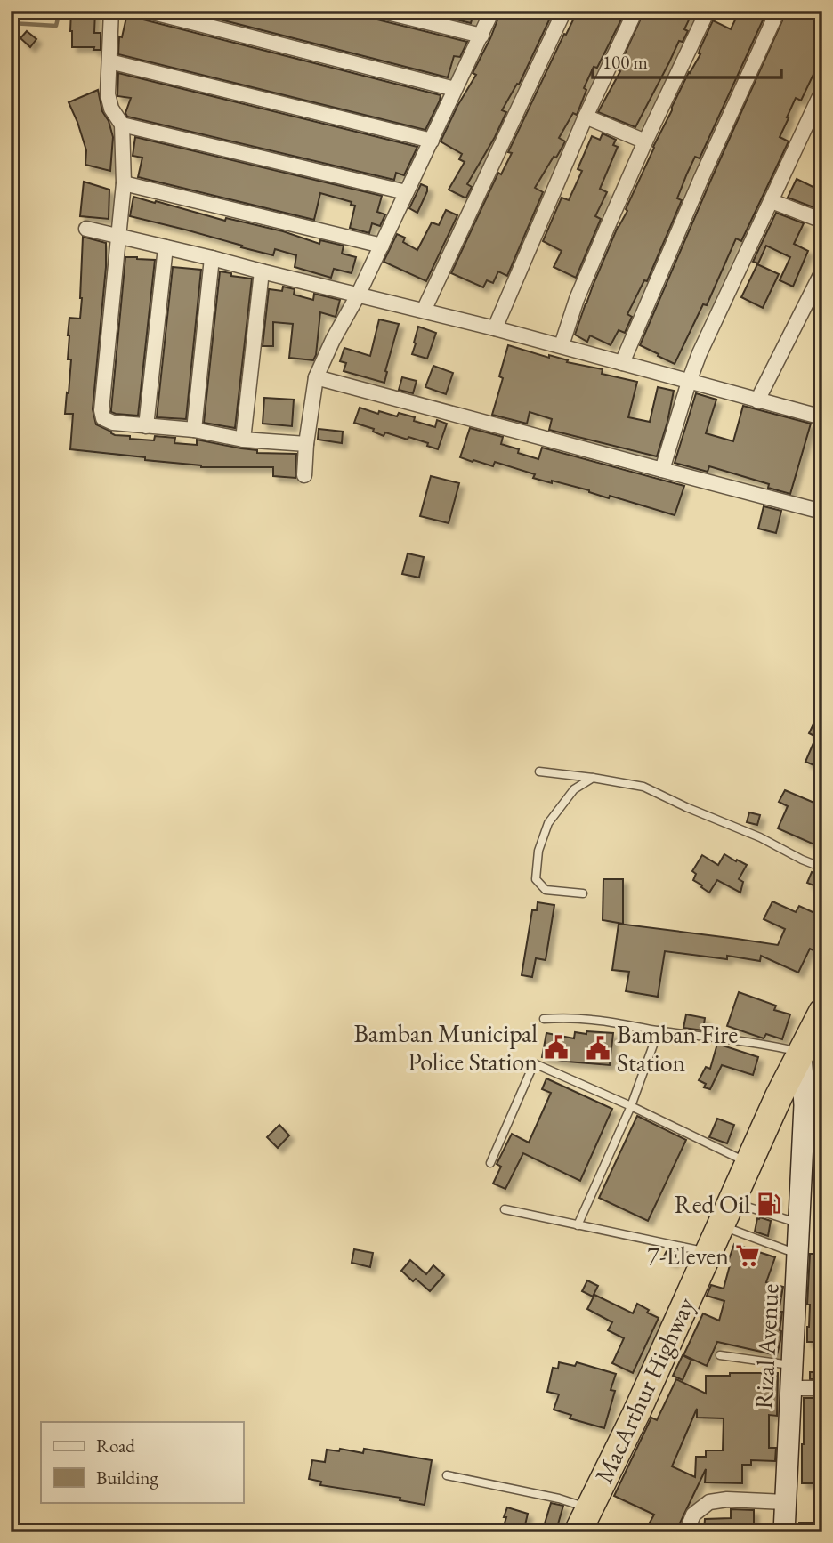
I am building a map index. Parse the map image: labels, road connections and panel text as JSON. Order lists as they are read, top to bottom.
{
  "streets": {
    "highway": ["MacArthur Highway"],
    "street": ["Rizal Avenue"]
  },
  "crossings": [
    ["Rizal Avenue", "MacArthur Highway"]
  ],
  "places": {
    "public building": ["Bamban Municipal Police Station", "Bamban Fire Station"],
    "fuel station": ["Red Oil"],
    "supermarket": ["7-Eleven"]
  },
  "legend": ["Road", "Building"],
  "scale_bar": "100 m"
}
